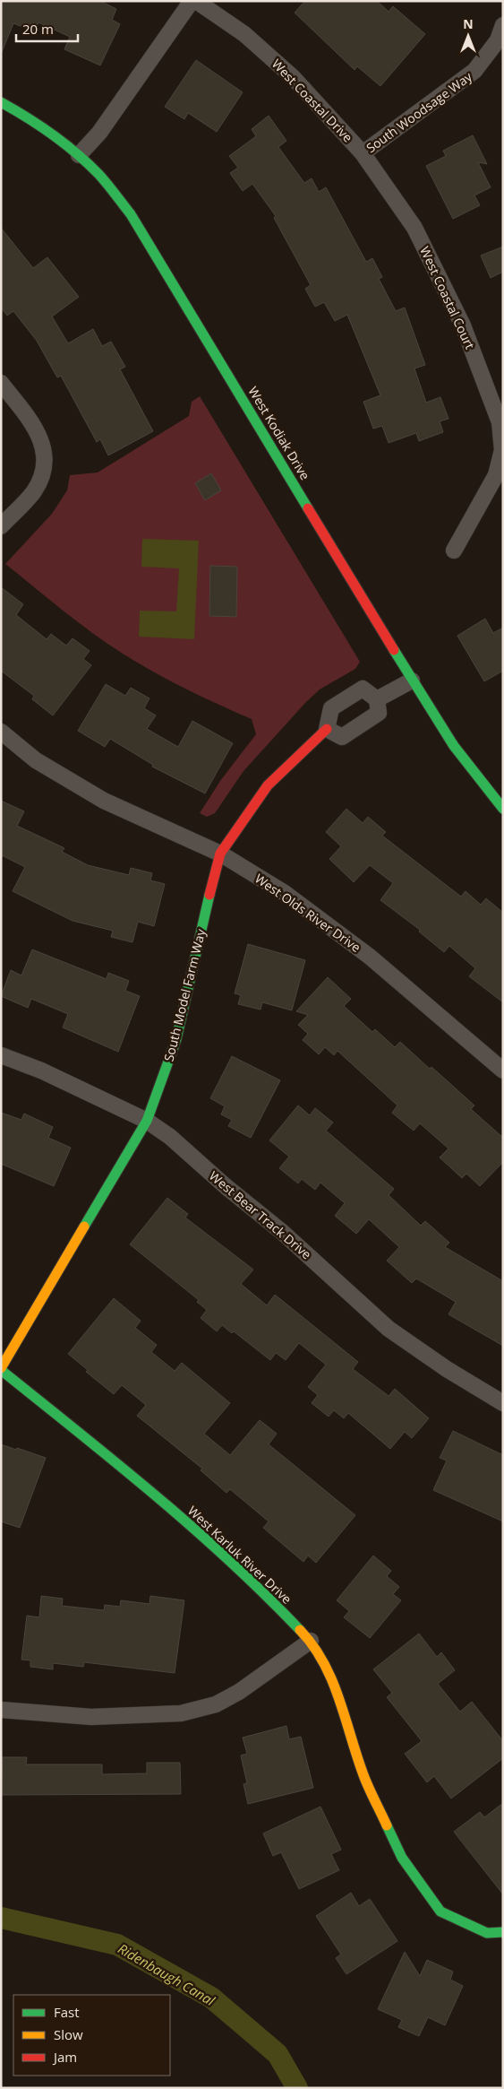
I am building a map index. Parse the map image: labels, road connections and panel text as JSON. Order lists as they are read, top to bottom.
{
  "streets": {
    "street": [
      "West Coastal Drive",
      "South Woodsage Way",
      "West Coastal Court",
      "West Kodiak Drive",
      "West Olds River Drive",
      "South Model Farm Way",
      "West Bear Track Drive",
      "West Karluk River Drive"
    ]
  },
  "crossings": [
    ["West Coastal Drive", "South Woodsage Way"],
    ["West Coastal Drive", "West Coastal Court"],
    ["South Woodsage Way", "West Coastal Court"],
    ["West Olds River Drive", "South Model Farm Way"],
    ["South Model Farm Way", "West Bear Track Drive"],
    ["South Model Farm Way", "West Karluk River Drive"]
  ],
  "water": ["Ridenbaugh Canal"],
  "legend": ["Fast", "Slow", "Jam"],
  "scale_bar": "20 m",
  "north": "top"
}
